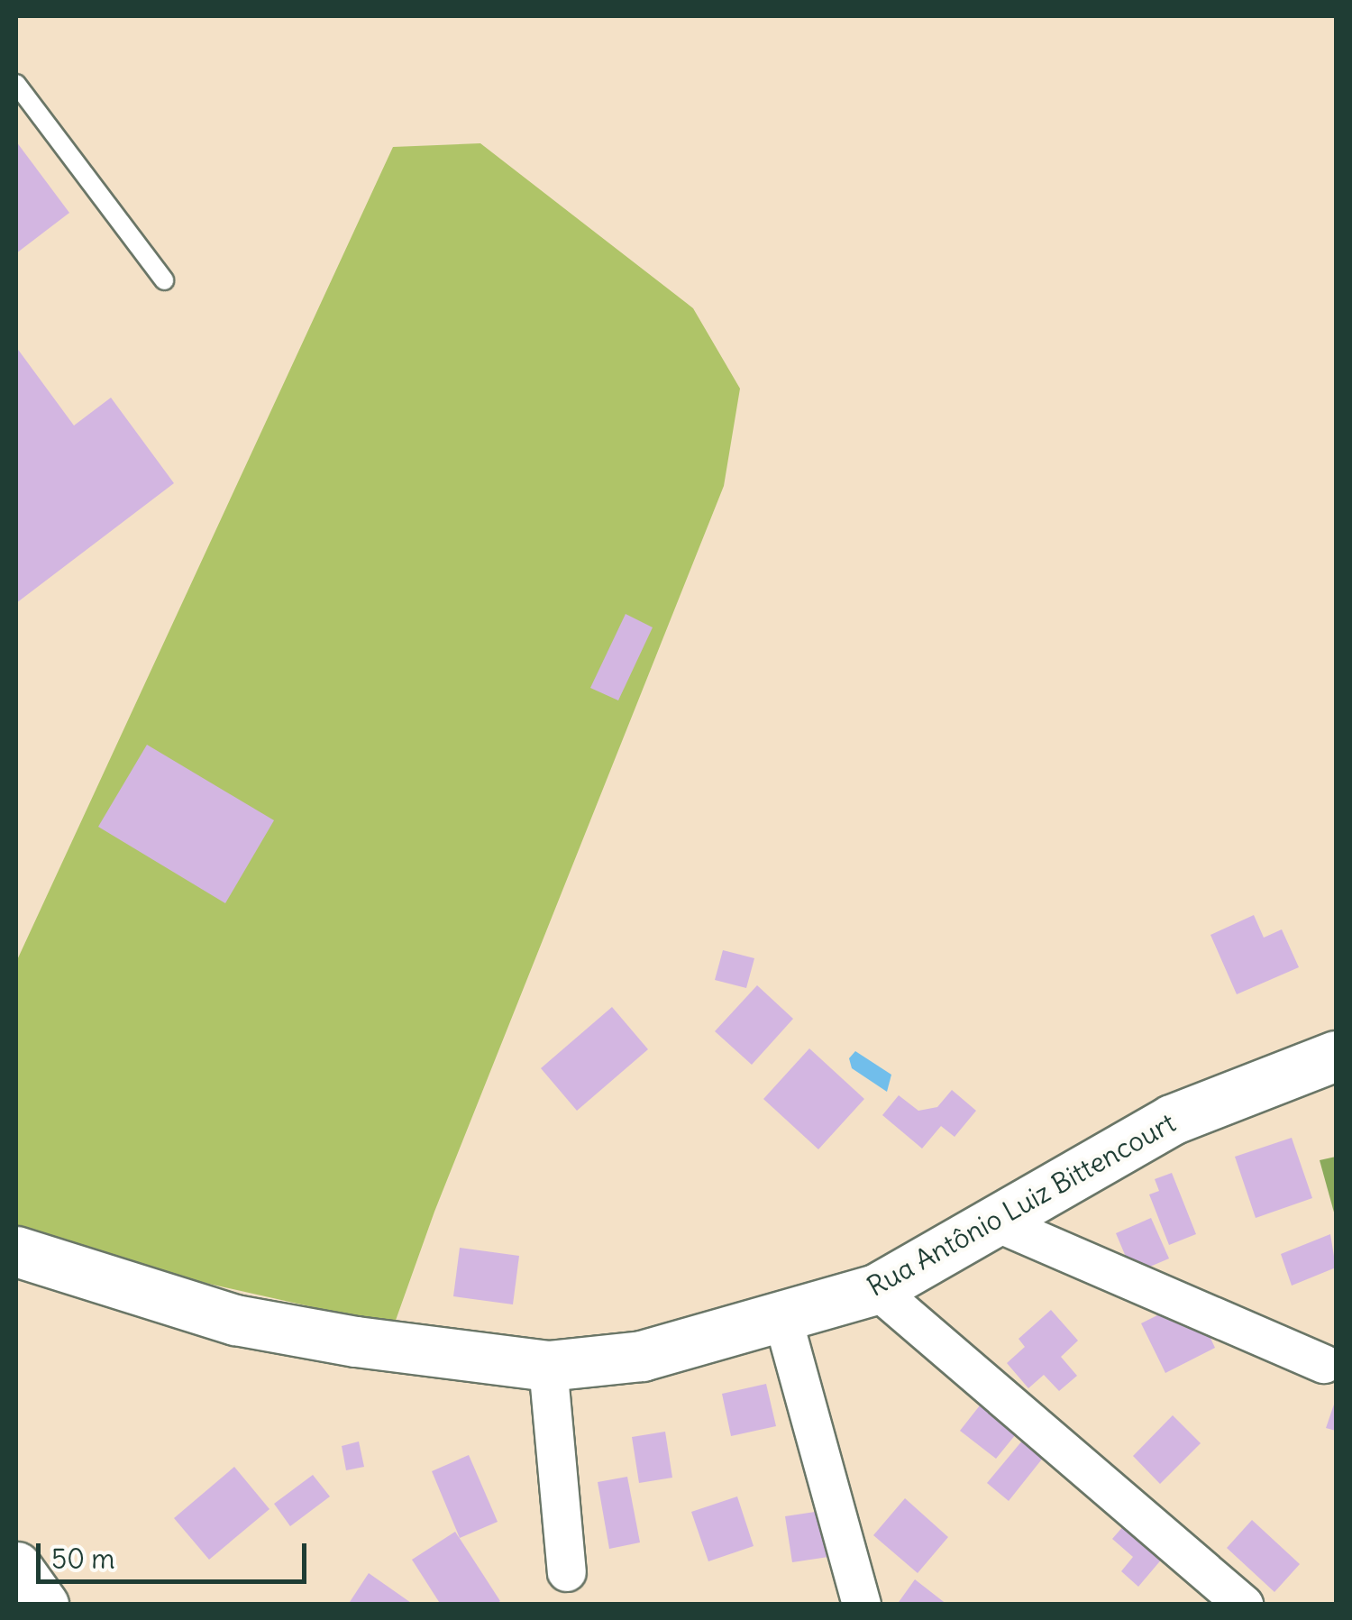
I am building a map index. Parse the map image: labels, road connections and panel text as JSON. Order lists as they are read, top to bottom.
{
  "streets": {
    "street": ["Rua Antônio Luiz Bittencourt"]
  },
  "scale_bar": "50 m"
}
